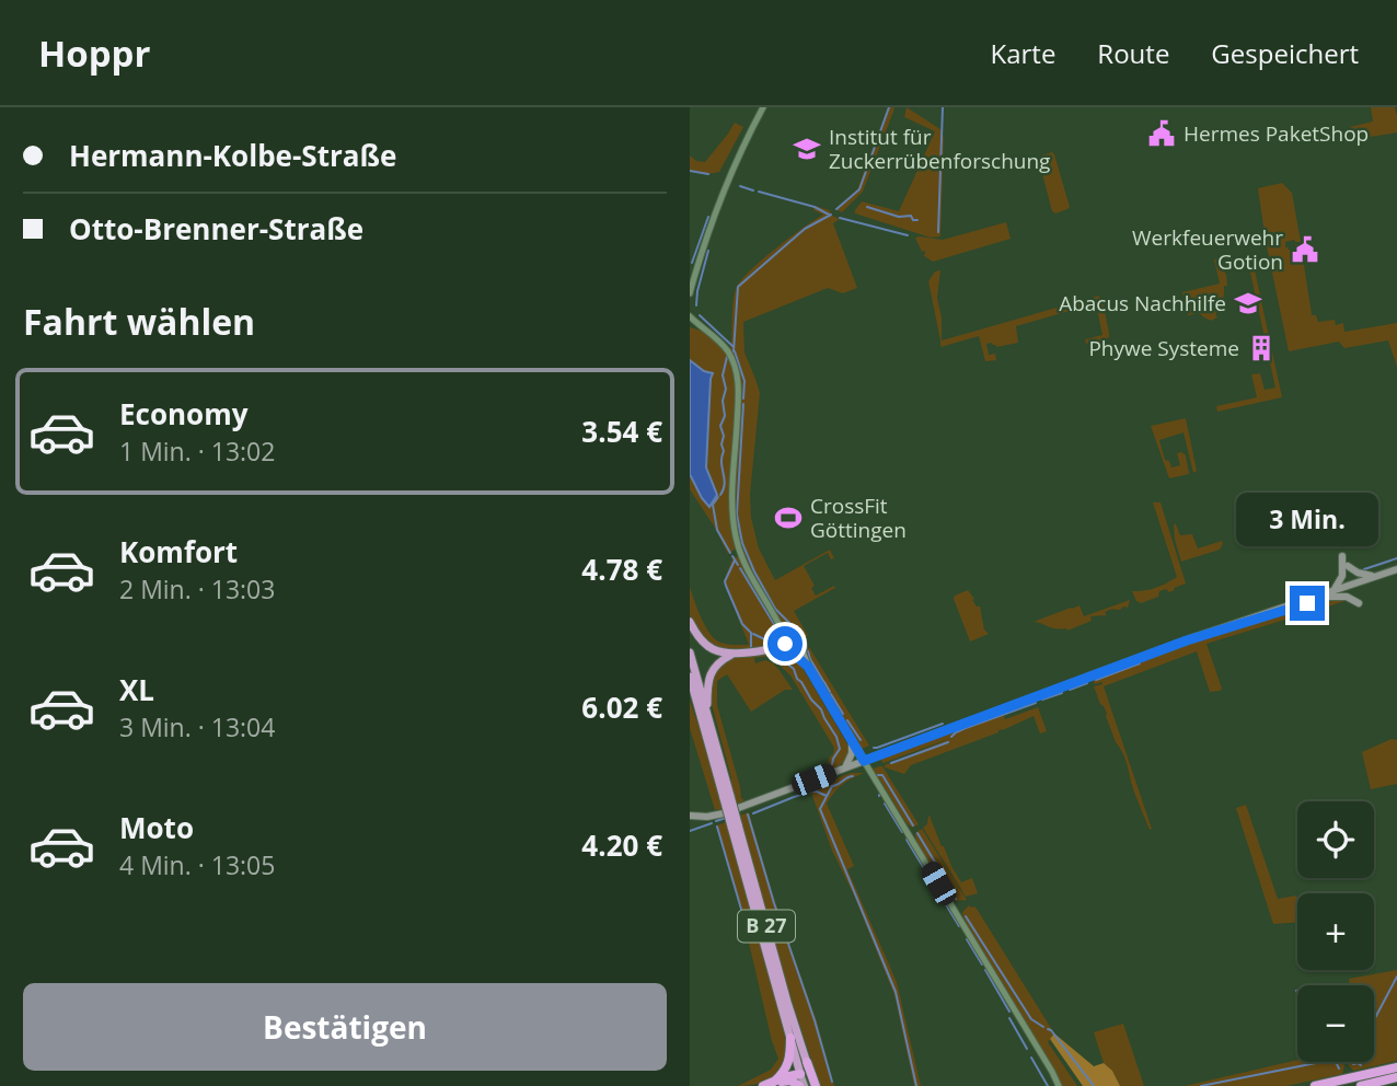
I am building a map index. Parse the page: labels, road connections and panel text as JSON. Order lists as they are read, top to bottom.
{
  "streets": {
    "highway": ["B 27"]
  },
  "places": {
    "public building": ["Hermes PaketShop", "Werkfeuerwehr Gotion"],
    "school or university": ["Institut für Zuckerrübenforschung", "Abacus Nachhilfe"],
    "building": ["Phywe Systeme"],
    "sports": ["CrossFit Göttingen"]
  },
  "page": {
    "header": "Hoppr",
    "nav": ["Karte", "Route", "Gespeichert"],
    "banner": ["Hermann-Kolbe-Straße", "Otto-Brenner-Straße"],
    "heading": "Fahrt wählen",
    "list": [
      {
        "name": "Economy",
        "note": "1 Min. · 13:02",
        "value": "3.54 €"
      },
      {
        "name": "Komfort",
        "note": "2 Min. · 13:03",
        "value": "4.78 €"
      },
      {
        "name": "XL",
        "note": "3 Min. · 13:04",
        "value": "6.02 €"
      },
      {
        "name": "Moto",
        "note": "4 Min. · 13:05",
        "value": "4.20 €"
      }
    ],
    "bubble": "3 Min.",
    "map_buttons": ["+", "−"],
    "buttons": "Bestätigen"
  }
}
